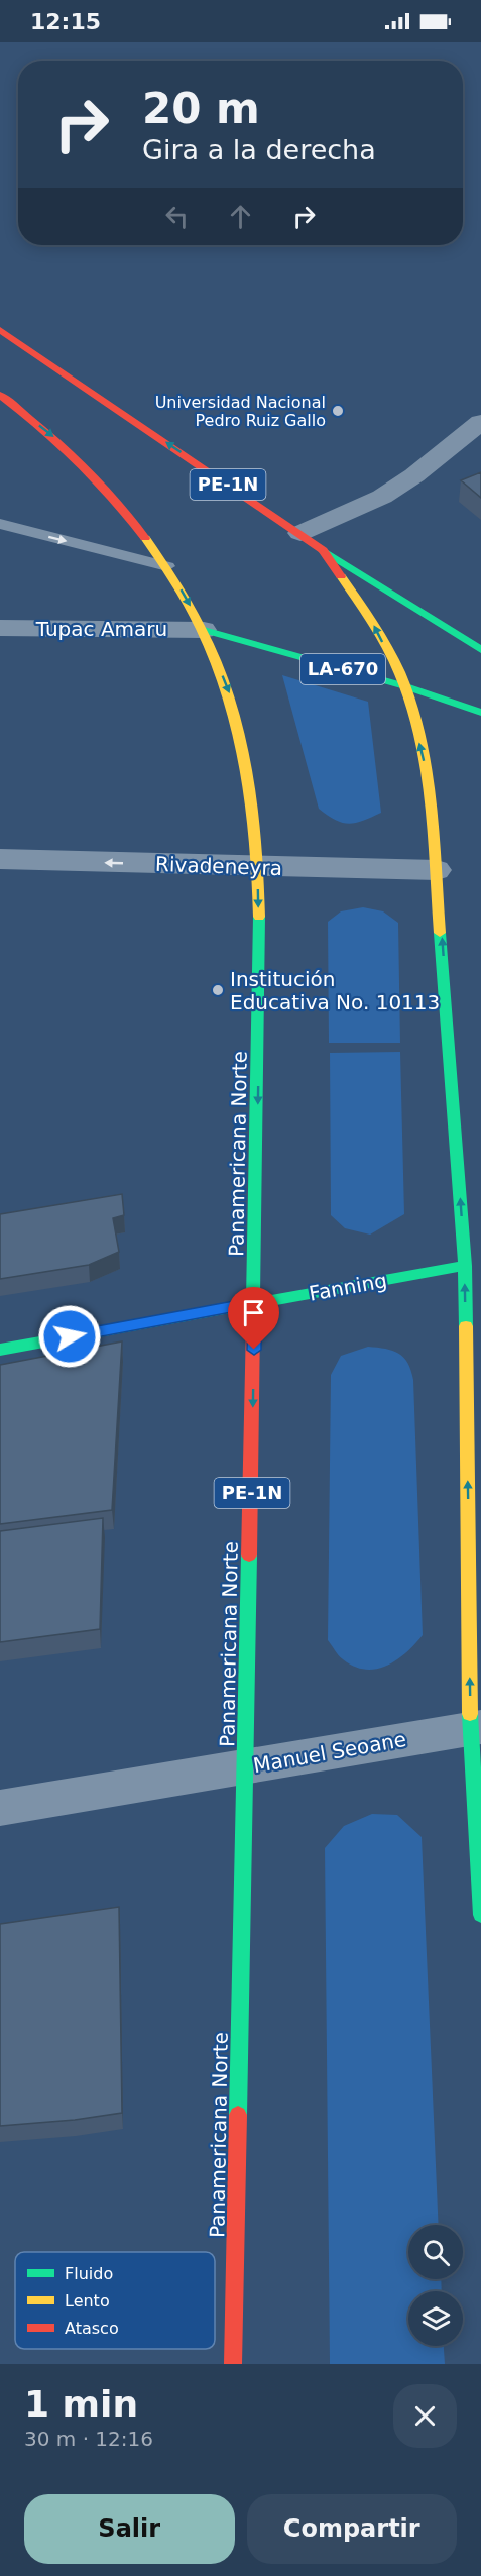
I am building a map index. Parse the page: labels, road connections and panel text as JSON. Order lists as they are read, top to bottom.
{
  "streets": {
    "main road": [
      "PE-1N",
      "LA-670",
      "Panamericana Norte",
      "Fanning"
    ],
    "street": ["Tupac Amaru", "Rivadeneyra", "Manuel Seoane"]
  },
  "crossings": [
    ["PE-1N", "LA-670"],
    ["PE-1N", "Rivadeneyra"],
    ["PE-1N", "Fanning"],
    ["PE-1N", "Manuel Seoane"],
    ["Tupac Amaru", "LA-670"],
    ["Tupac Amaru", "Panamericana Norte"],
    ["LA-670", "Panamericana Norte"],
    ["Rivadeneyra", "Panamericana Norte"],
    ["Panamericana Norte", "Fanning"],
    ["Panamericana Norte", "Manuel Seoane"]
  ],
  "one_way": ["Rivadeneyra", "Panamericana Norte"],
  "places": ["Universidad Nacional Pedro Ruiz Gallo", "Institución Educativa No. 10113"],
  "legend": ["Fluido", "Lento", "Atasco"],
  "page": {
    "status": "12:15",
    "turn": ["20 m", "Gira a la derecha"],
    "heading": ["1 min", "30 m · 12:16"],
    "buttons": ["Salir", "Compartir"]
  }
}
